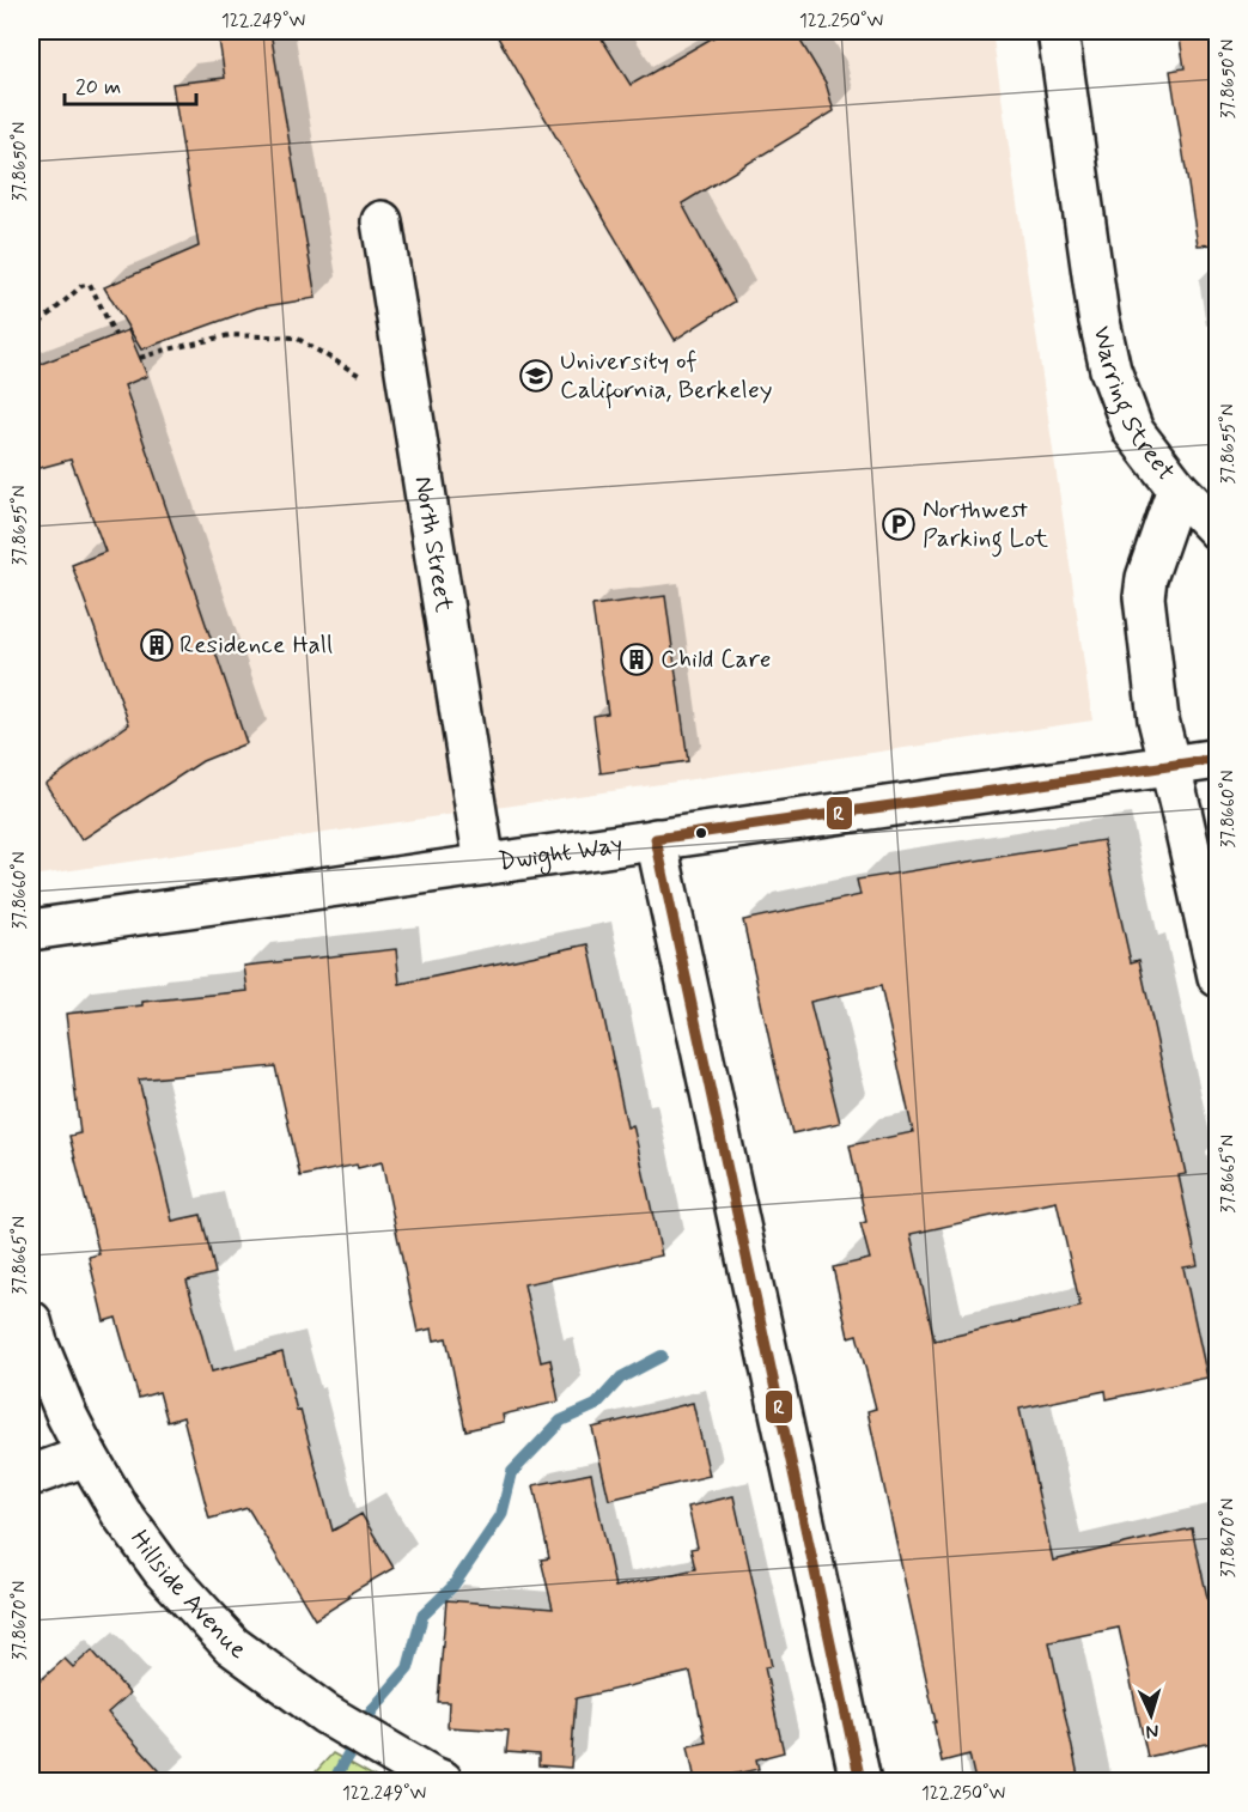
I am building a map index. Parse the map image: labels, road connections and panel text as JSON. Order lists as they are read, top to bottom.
{
  "streets": {
    "street": [
      "Warring Street",
      "North Street",
      "Dwight Way",
      "Hillside Avenue"
    ]
  },
  "crossings": [
    ["Warring Street", "Dwight Way"],
    ["North Street", "Dwight Way"]
  ],
  "places": {
    "school or university": ["University of California, Berkeley"],
    "parking": ["Northwest Parking Lot"],
    "building": ["Residence Hall", "Child Care"]
  },
  "lines": ["transit line R"],
  "scale_bar": "20 m",
  "north": "bottom",
  "coordinates": [
    "122.249°W",
    "122.250°W",
    "37.8650°N",
    "37.8655°N",
    "37.8660°N",
    "37.8665°N",
    "37.8670°N"
  ]
}
